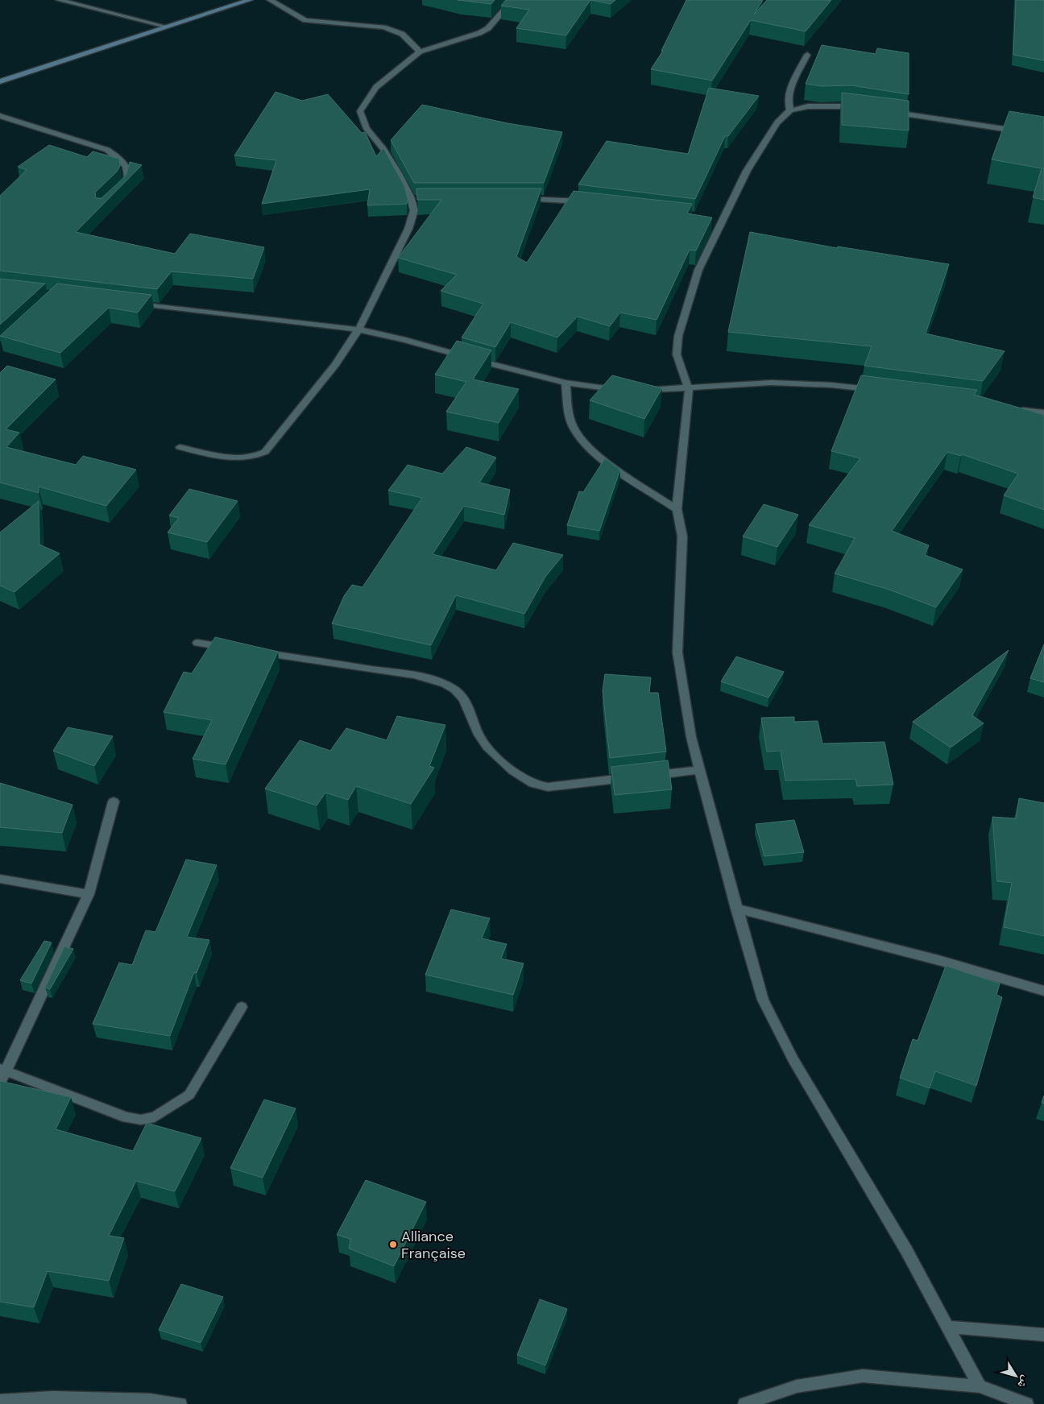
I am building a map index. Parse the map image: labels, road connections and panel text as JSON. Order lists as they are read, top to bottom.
{
  "places": ["Alliance Française"],
  "north": "bottom right"
}
